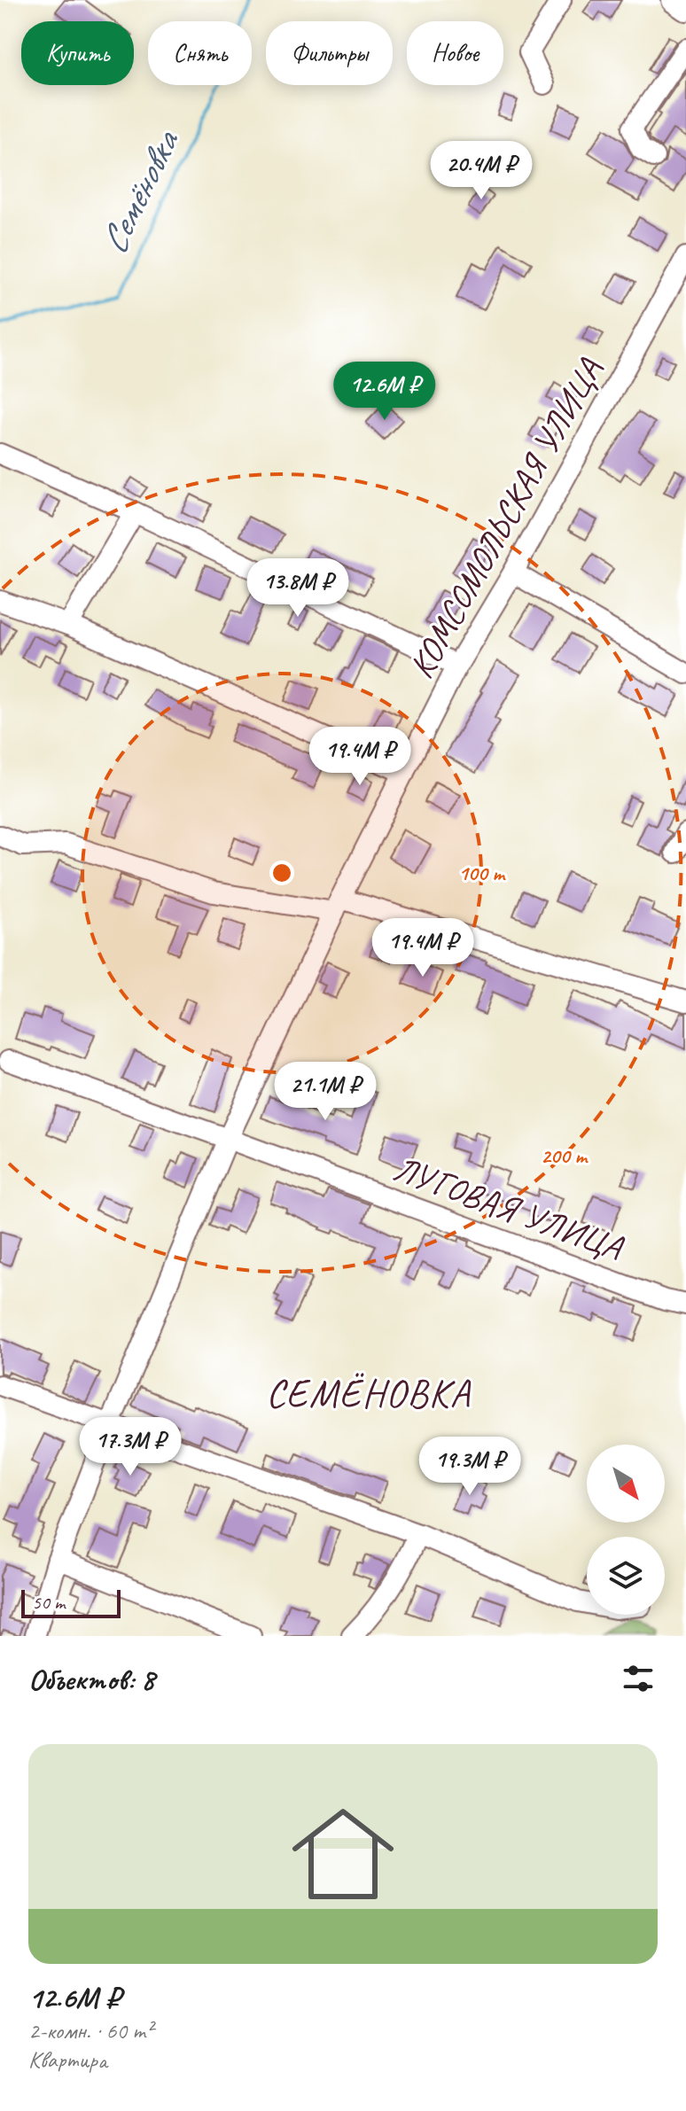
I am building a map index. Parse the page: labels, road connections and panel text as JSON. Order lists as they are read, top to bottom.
{
  "streets": {
    "street": ["КОМСОМОЛЬСКАЯ УЛИЦА", "ЛУГОВАЯ УЛИЦА"]
  },
  "crossings": [
    ["КОМСОМОЛЬСКАЯ УЛИЦА", "ЛУГОВАЯ УЛИЦА"]
  ],
  "districts": ["СЕМЁНОВКА"],
  "water": ["Семёновка"],
  "scale_bar": "50 m",
  "north": "bottom right",
  "page": {
    "chip": [
      "Купить",
      "Снять",
      "Фильтры",
      "Новое"
    ],
    "price": [
      "20.4M ₽",
      "12.6M ₽",
      "13.8M ₽",
      "19.4M ₽",
      "19.4M ₽",
      "21.1M ₽",
      "17.3M ₽",
      "19.3M ₽"
    ],
    "scale": "50 m",
    "heading": "Объектов: 8",
    "list": [
      {
        "name": "12.6M ₽",
        "note": "2-комн. · 60 m² · Квартира"
      }
    ]
  },
  "rings": ["100 m", "200 m"]
}
